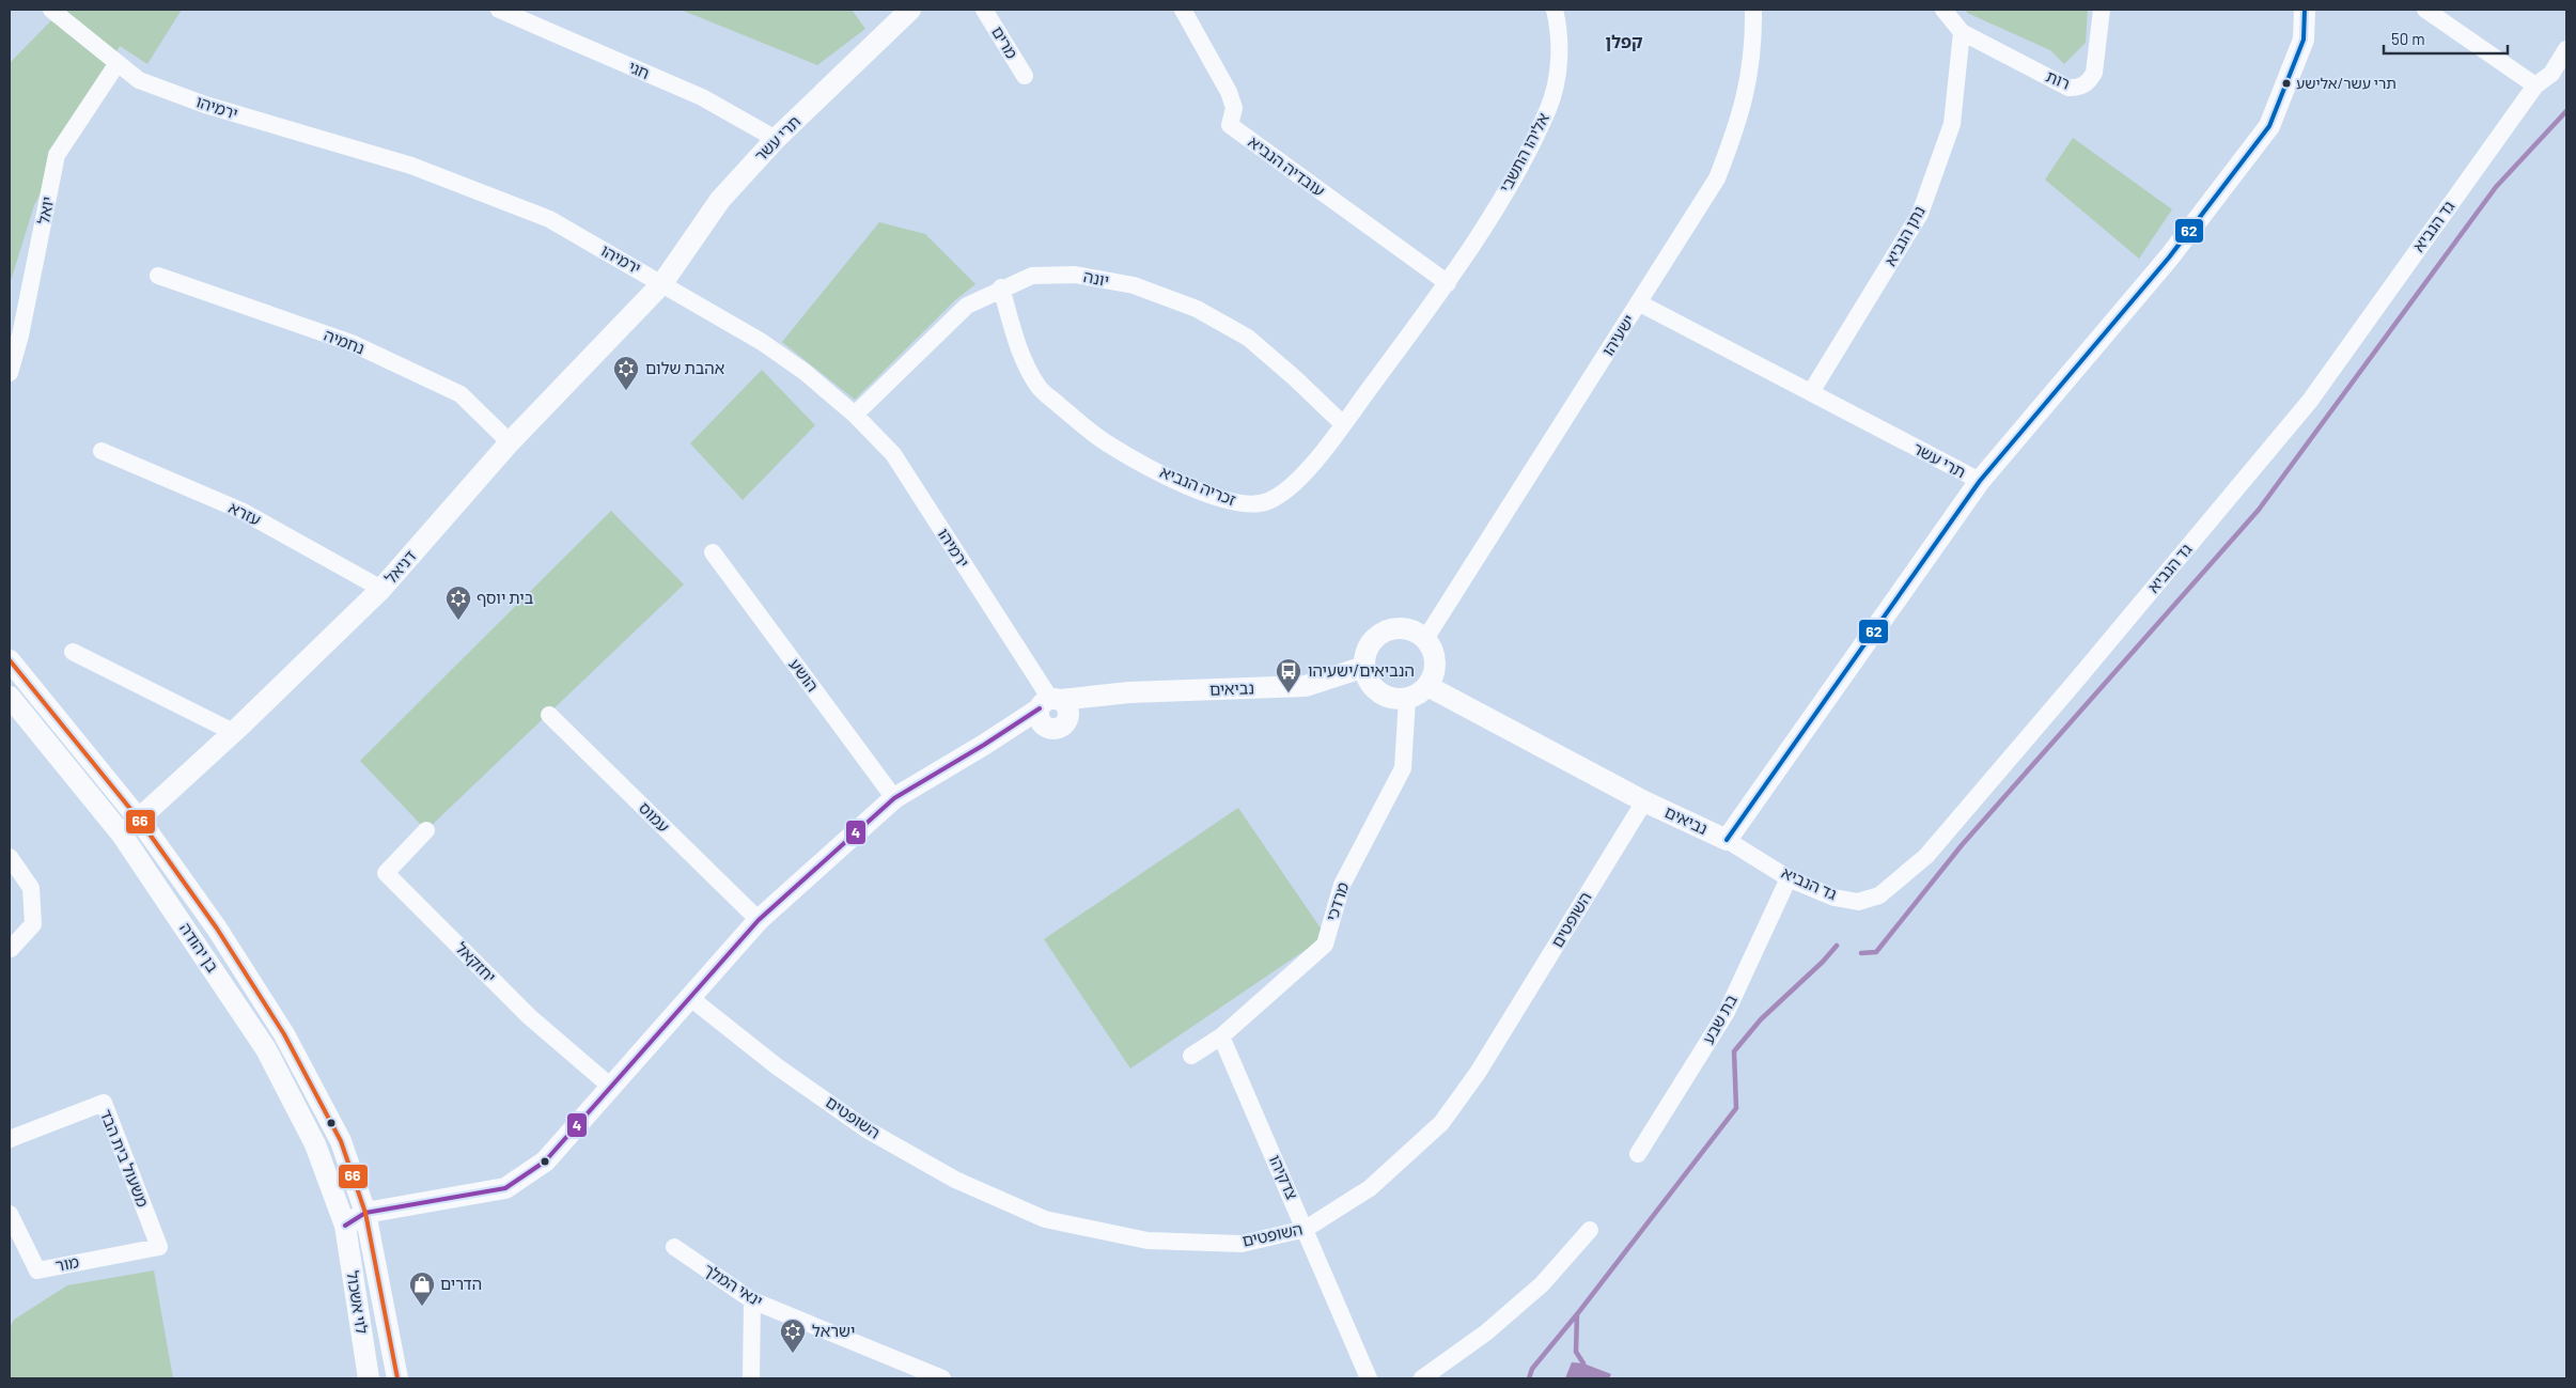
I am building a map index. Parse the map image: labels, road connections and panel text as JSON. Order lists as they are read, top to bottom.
{
  "streets": {
    "street": [
      "מרים",
      "חגי",
      "רות",
      "ירמיהו",
      "תרי עשר",
      "אליהו התשבי",
      "עובדיה הנביא",
      "יואל",
      "גד הנביא",
      "נתן הנביא",
      "יונה",
      "ישעיהו",
      "נחמיה",
      "זכריה הנביא",
      "עזרא",
      "דניאל",
      "הושע",
      "נביאים",
      "עמוס",
      "מרדכי",
      "השופטים",
      "בן יהודה",
      "יחזקאל",
      "בת שבע",
      "משעול בית הבד",
      "צדקיהו",
      "מור",
      "ינאי המלך",
      "לוי אשכול"
    ]
  },
  "crossings": [
    ["חגי", "תרי עשר"],
    ["רות", "נתן הנביא"],
    ["ירמיהו", "תרי עשר"],
    ["ירמיהו", "יואל"],
    ["ירמיהו", "יונה"],
    ["ירמיהו", "דניאל"],
    ["ירמיהו", "נביאים"],
    ["תרי עשר", "נתן הנביא"],
    ["תרי עשר", "ישעיהו"],
    ["תרי עשר", "דניאל"],
    ["תרי עשר", "נביאים"],
    ["אליהו התשבי", "עובדיה הנביא"],
    ["אליהו התשבי", "זכריה הנביא"],
    ["עובדיה הנביא", "זכריה הנביא"],
    ["גד הנביא", "נביאים"],
    ["גד הנביא", "בת שבע"],
    ["יונה", "זכריה הנביא"],
    ["ישעיהו", "נביאים"],
    ["ישעיהו", "מרדכי"],
    ["נחמיה", "דניאל"],
    ["עזרא", "דניאל"],
    ["דניאל", "בן יהודה"],
    ["הושע", "נביאים"],
    ["נביאים", "עמוס"],
    ["נביאים", "מרדכי"],
    ["נביאים", "השופטים"],
    ["נביאים", "בן יהודה"],
    ["נביאים", "יחזקאל"],
    ["נביאים", "לוי אשכול"],
    ["מרדכי", "צדקיהו"],
    ["השופטים", "צדקיהו"],
    ["בן יהודה", "לוי אשכול"],
    ["משעול בית הבד", "מור"]
  ],
  "districts": ["קפלן"],
  "places": {
    "other": ["תרי עשר/אלישע"],
    "synagogue": ["אהבת שלום", "בית יוסף", "ישראל"],
    "bus stop": ["הנביאים/ישעיהו"],
    "shop": ["הדרים"]
  },
  "lines": ["transit line 62", "transit line 66", "transit line 4"],
  "scale_bar": "50 m"
}
